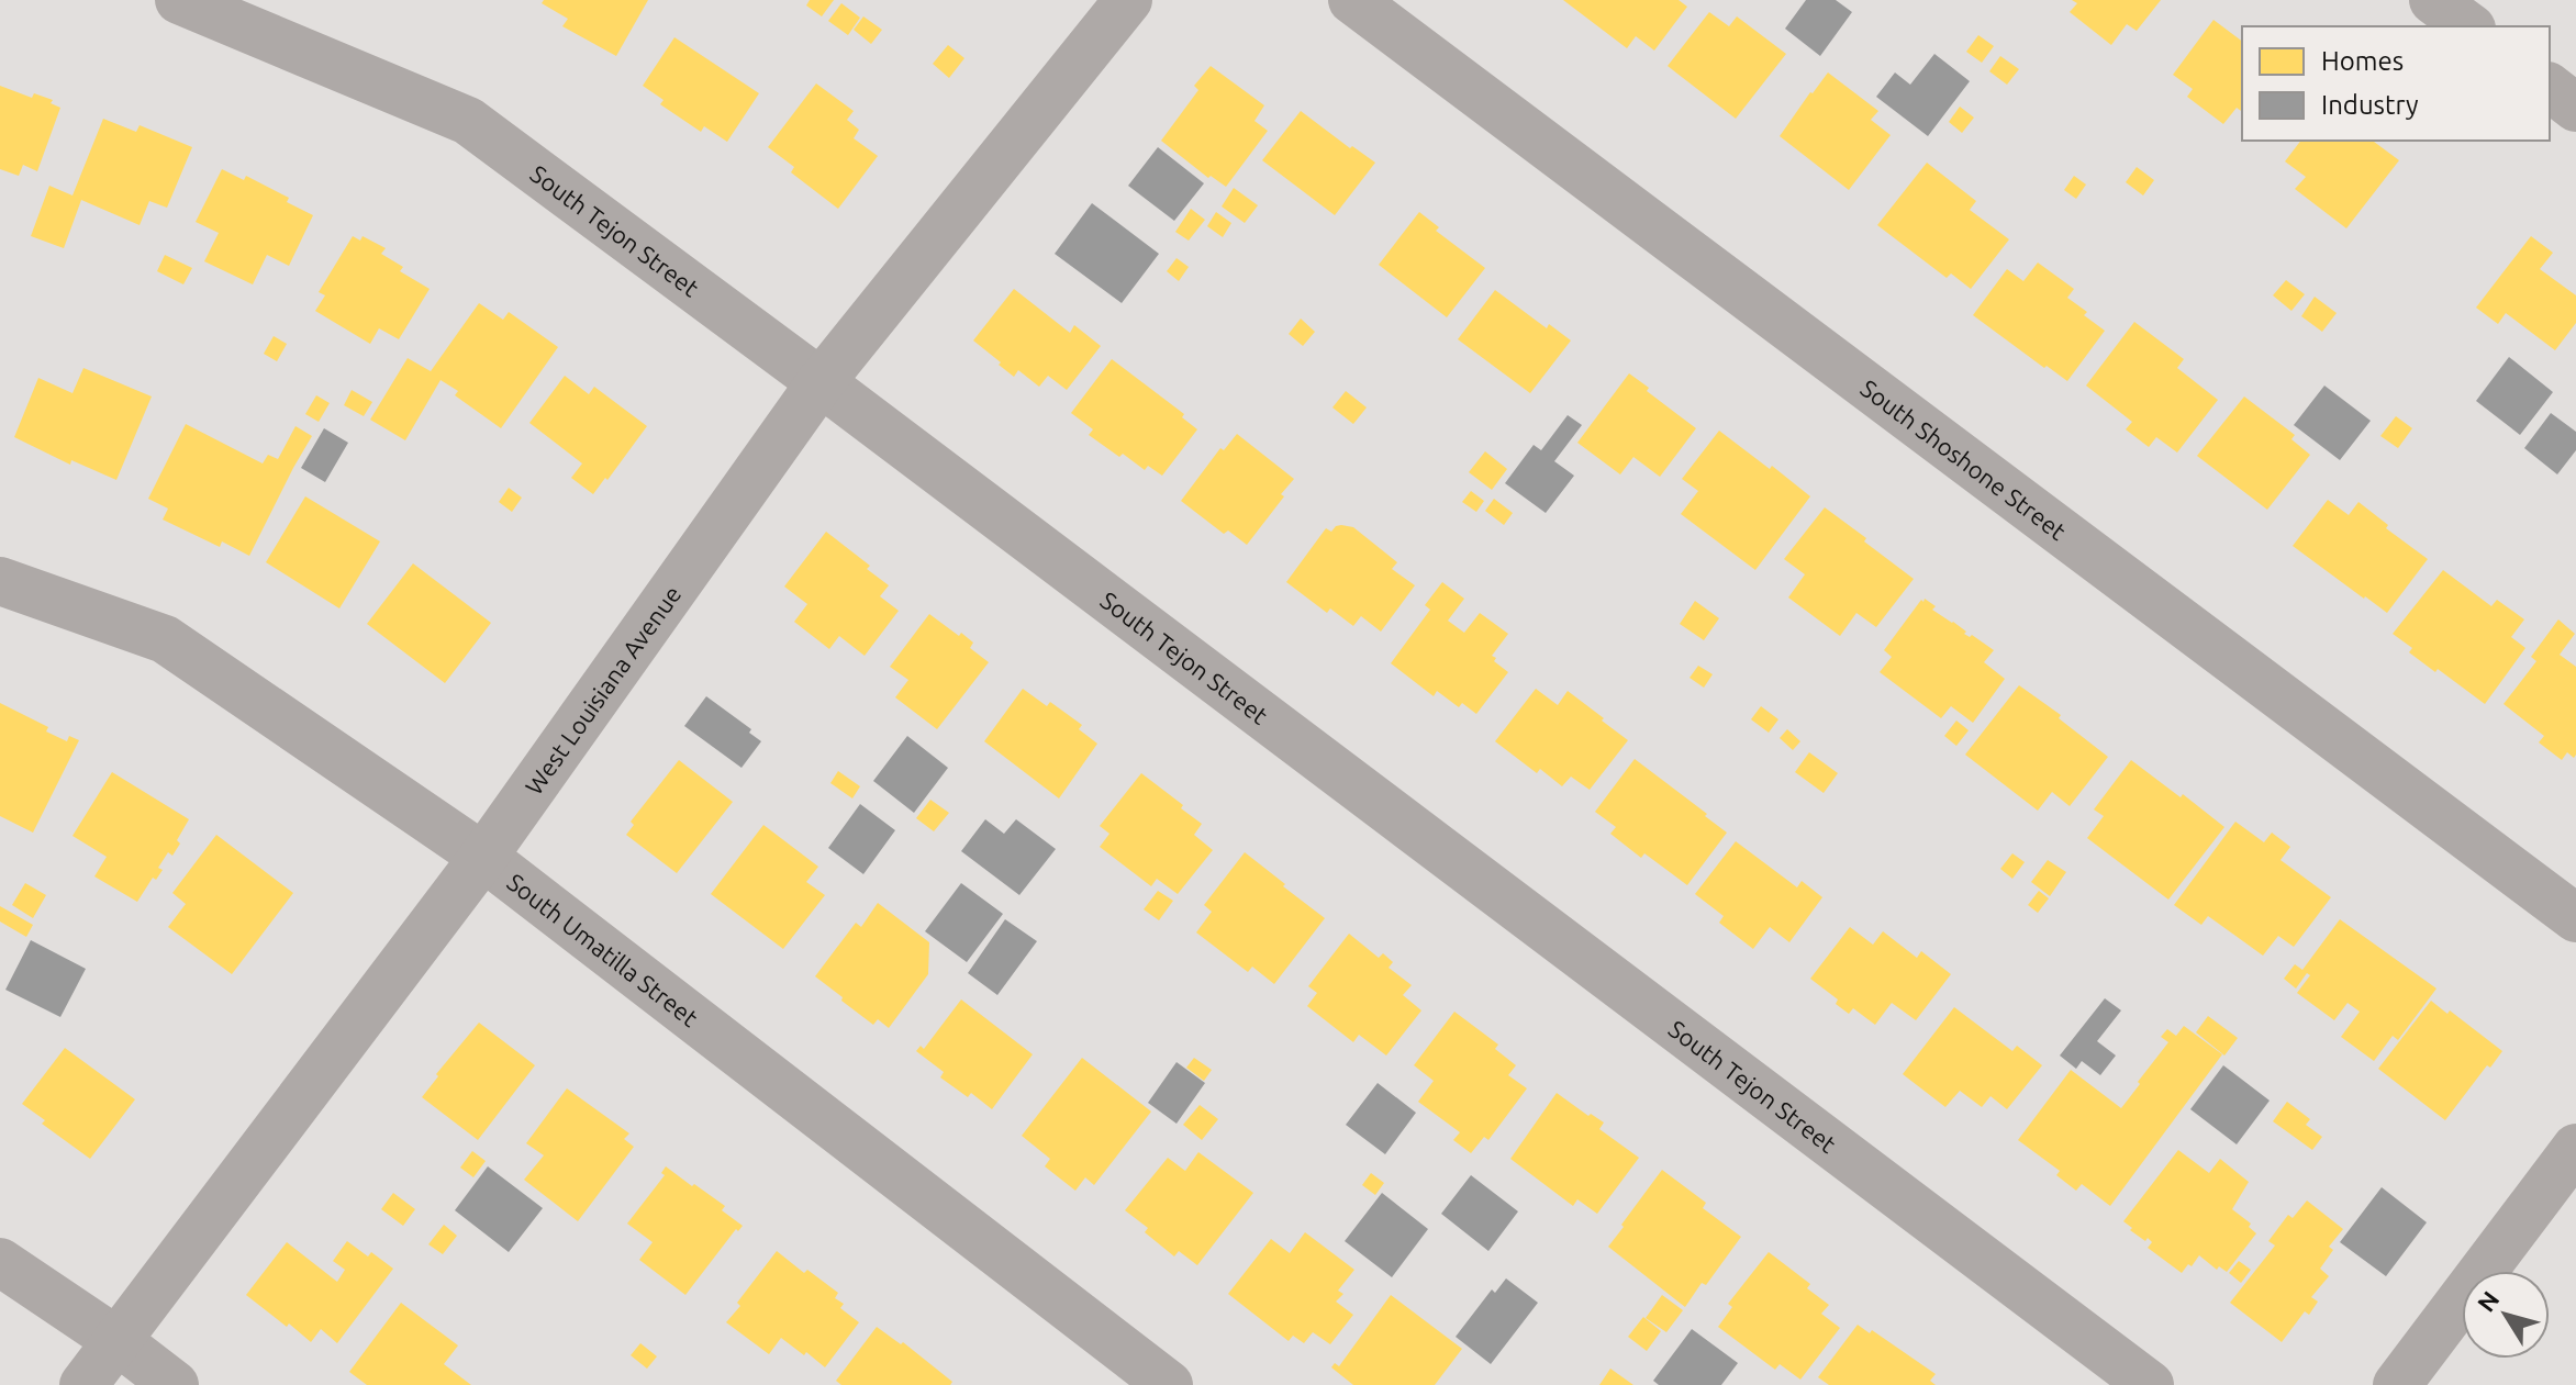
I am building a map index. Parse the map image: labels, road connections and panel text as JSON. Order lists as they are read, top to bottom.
{
  "streets": {
    "street": [
      "South Tejon Street",
      "South Shoshone Street",
      "West Louisiana Avenue",
      "South Umatilla Street"
    ]
  },
  "crossings": [
    ["South Tejon Street", "West Louisiana Avenue"],
    ["West Louisiana Avenue", "South Umatilla Street"]
  ],
  "legend": ["Homes", "Industry"],
  "north": "top left"
}
